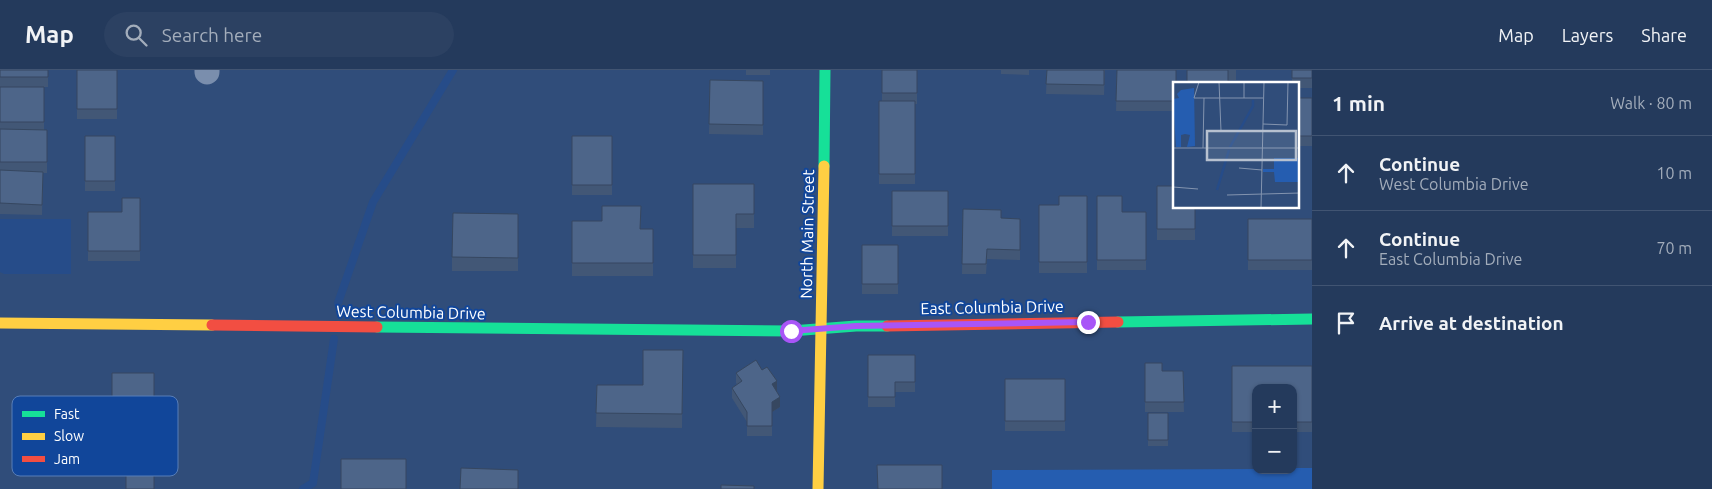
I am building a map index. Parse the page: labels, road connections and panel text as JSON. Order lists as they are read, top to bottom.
{
  "streets": {
    "street": ["North Main Street", "East Columbia Drive", "West Columbia Drive"]
  },
  "crossings": [
    ["North Main Street", "East Columbia Drive"],
    ["North Main Street", "West Columbia Drive"],
    ["East Columbia Drive", "West Columbia Drive"]
  ],
  "legend": ["Fast", "Slow", "Jam"],
  "page": {
    "header": "Map",
    "search": "Search here",
    "nav": ["Map", "Layers", "Share"],
    "heading": ["1 min", "Walk · 80 m"],
    "list": [
      ["Continue", "West Columbia Drive", "10 m"],
      ["Continue", "East Columbia Drive", "70 m"],
      "Arrive at destination"
    ],
    "map_buttons": ["+", "−"]
  }
}
